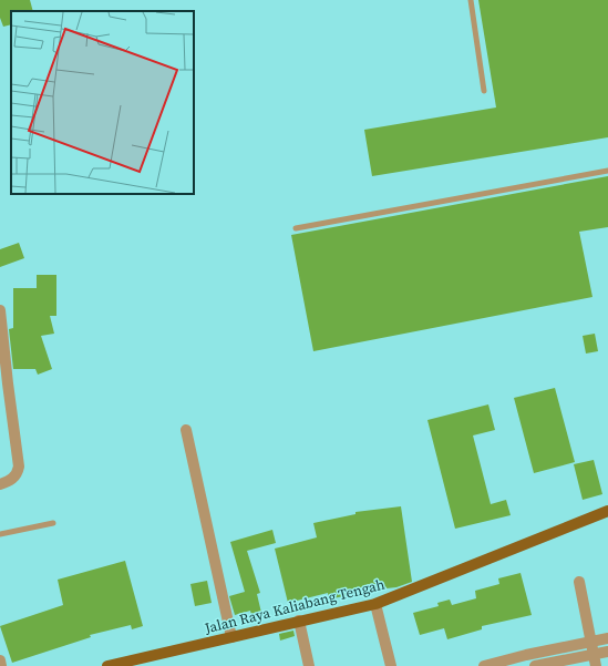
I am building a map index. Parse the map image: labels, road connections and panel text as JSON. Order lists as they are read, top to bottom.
{
  "streets": {
    "main road": ["Jalan Raya Kaliabang Tengah"]
  }
}
